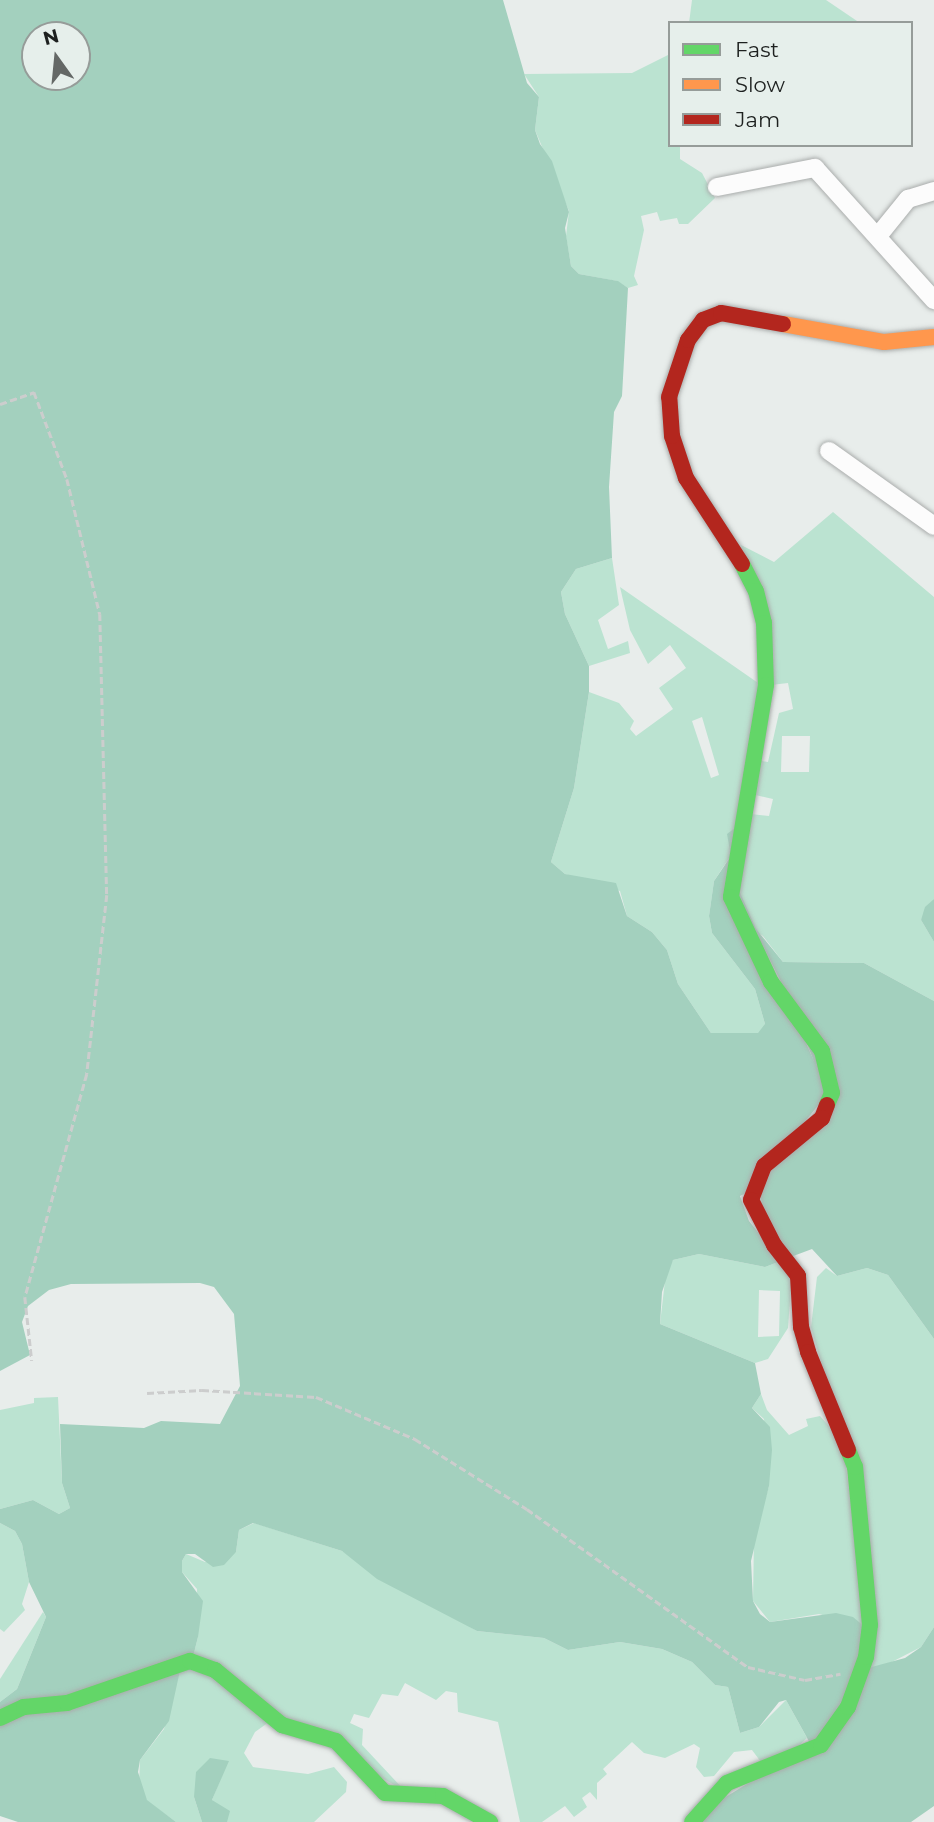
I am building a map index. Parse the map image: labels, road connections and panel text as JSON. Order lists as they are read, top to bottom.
{
  "legend": ["Fast", "Slow", "Jam"],
  "north": "top"
}
